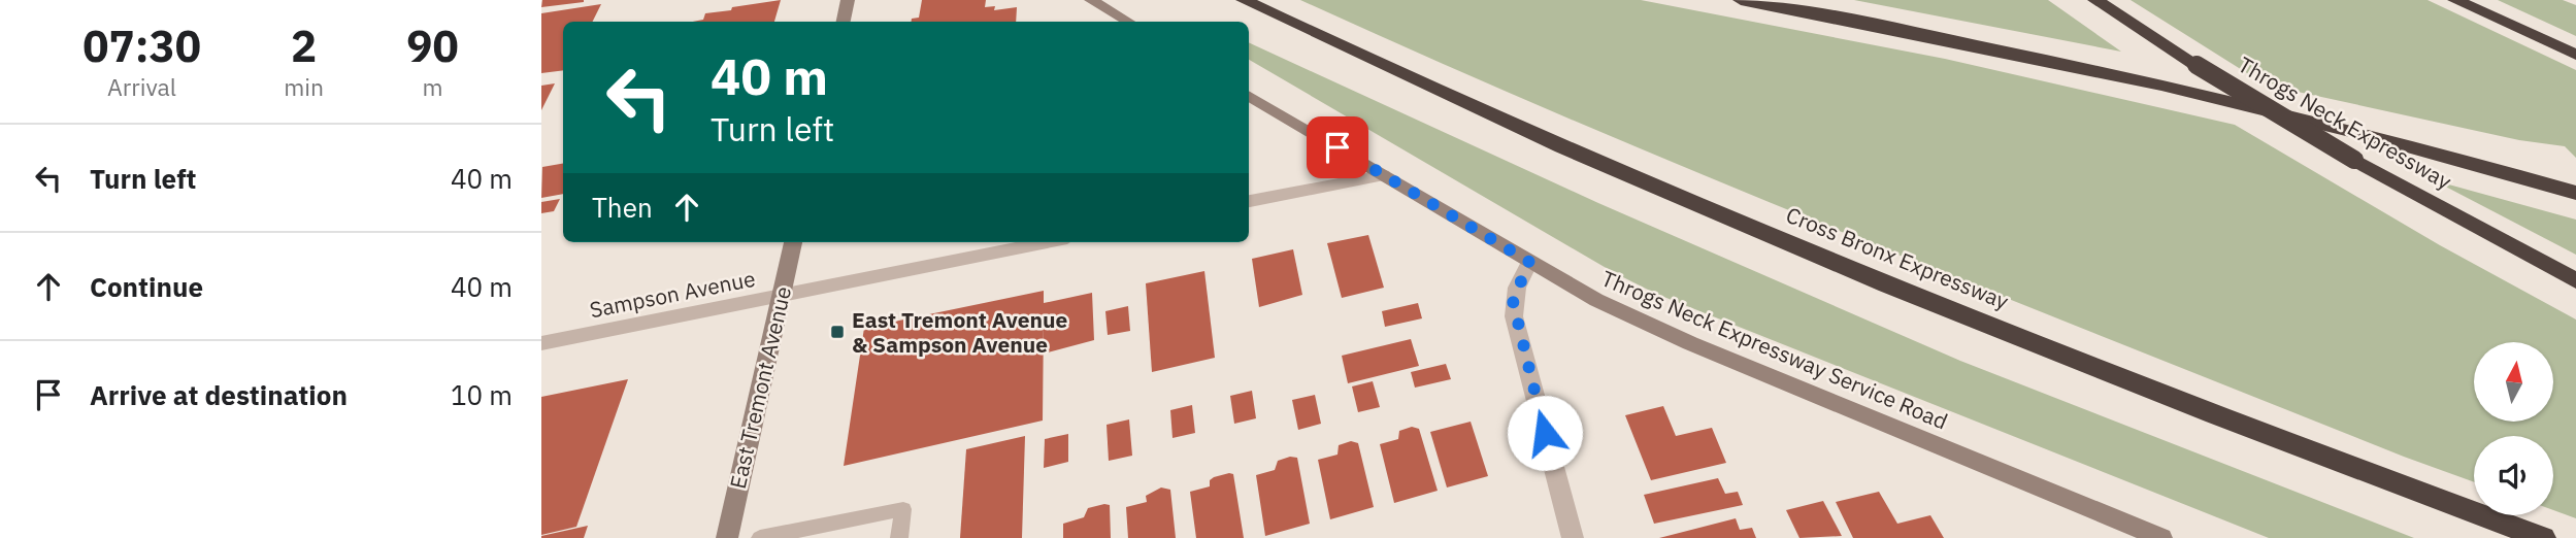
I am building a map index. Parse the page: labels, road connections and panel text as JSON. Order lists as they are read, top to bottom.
{
  "streets": {
    "highway": ["Throgs Neck Expressway", "Cross Bronx Expressway"],
    "main road": ["Throgs Neck Expressway Service Road", "East Tremont Avenue"],
    "street": ["Sampson Avenue"]
  },
  "crossings": [
    ["Sampson Avenue", "East Tremont Avenue"]
  ],
  "places": {
    "transit": ["East Tremont Avenue & Sampson Avenue"]
  },
  "north": "top",
  "page": {
    "eta": [
      "07:30",
      "Arrival",
      "2",
      "min",
      "90",
      "m"
    ],
    "turn": ["40 m", "Turn left"],
    "list": [
      {
        "name": "Turn left",
        "value": "40 m"
      },
      {
        "name": "Continue",
        "value": "40 m"
      },
      {
        "name": "Arrive at destination",
        "value": "10 m"
      }
    ],
    "then": "Then"
  }
}
